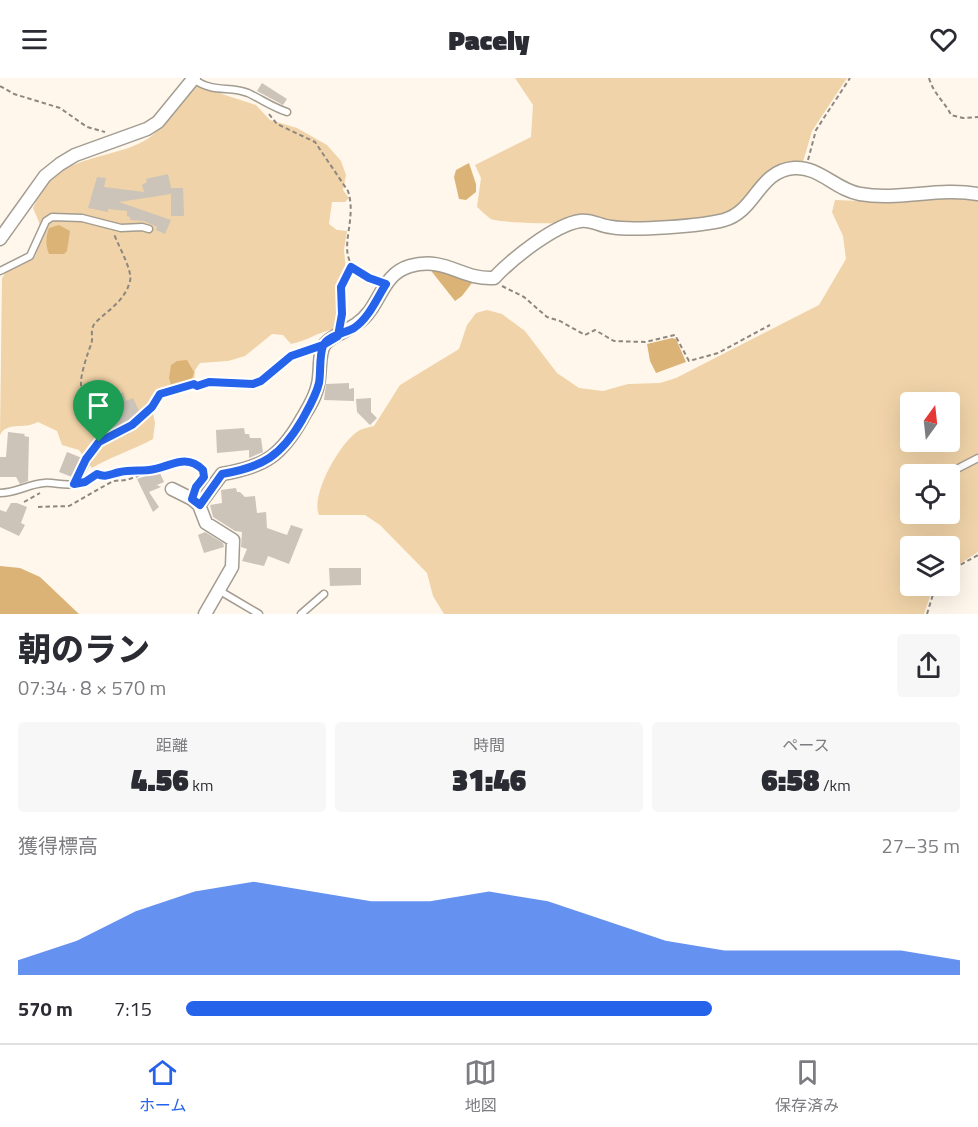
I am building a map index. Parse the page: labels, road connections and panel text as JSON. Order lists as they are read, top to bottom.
{
  "north": "top",
  "page": {
    "header": "Pacely",
    "heading": ["朝のラン", "07:34 · 8 × 570 m"],
    "stats": [
      ["距離", "4.56 km"],
      ["時間", "31:46"],
      ["ペース", "6:58 /km"]
    ],
    "chart": ["獲得標高", "27–35 m"],
    "list": [
      {
        "name": "570 m",
        "note": "7:15"
      }
    ],
    "tabs": ["ホーム", "地図", "保存済み"]
  }
}
